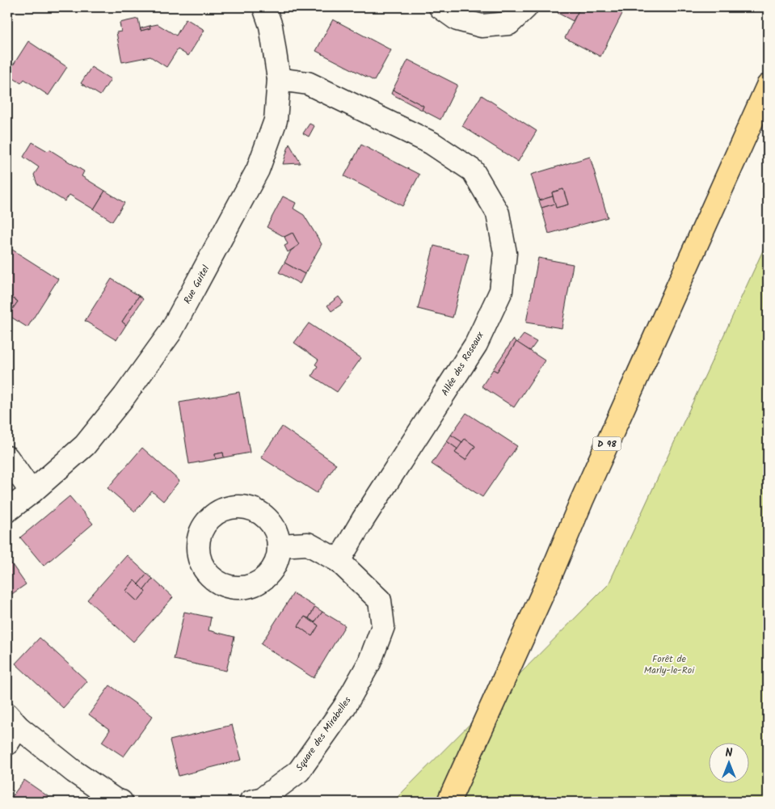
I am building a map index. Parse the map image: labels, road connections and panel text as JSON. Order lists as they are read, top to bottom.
{
  "streets": {
    "main road": ["D 98"],
    "street": ["Rue Guitel", "Allée des Roseaux", "Square des Mirabelles"]
  },
  "crossings": [
    ["Rue Guitel", "Allée des Roseaux"],
    ["Allée des Roseaux", "Square des Mirabelles"]
  ],
  "parks": ["Forêt de Marly-le-Roi"],
  "north": "top"
}
